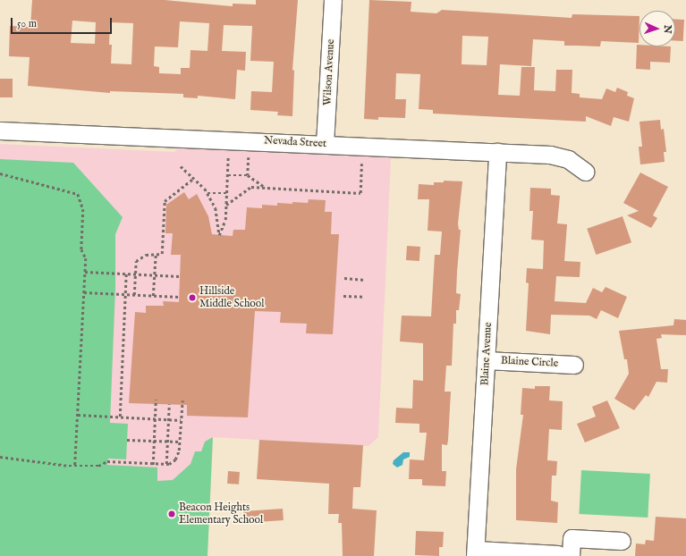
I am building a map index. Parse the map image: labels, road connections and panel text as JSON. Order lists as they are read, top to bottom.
{
  "streets": {
    "street": [
      "Wilson Avenue",
      "Nevada Street",
      "Blaine Avenue",
      "Blaine Circle"
    ]
  },
  "crossings": [
    ["Wilson Avenue", "Nevada Street"],
    ["Nevada Street", "Blaine Avenue"],
    ["Blaine Avenue", "Blaine Circle"]
  ],
  "places": ["Hillside Middle School", "Beacon Heights Elementary School"],
  "scale_bar": "50 m",
  "north": "right"
}
